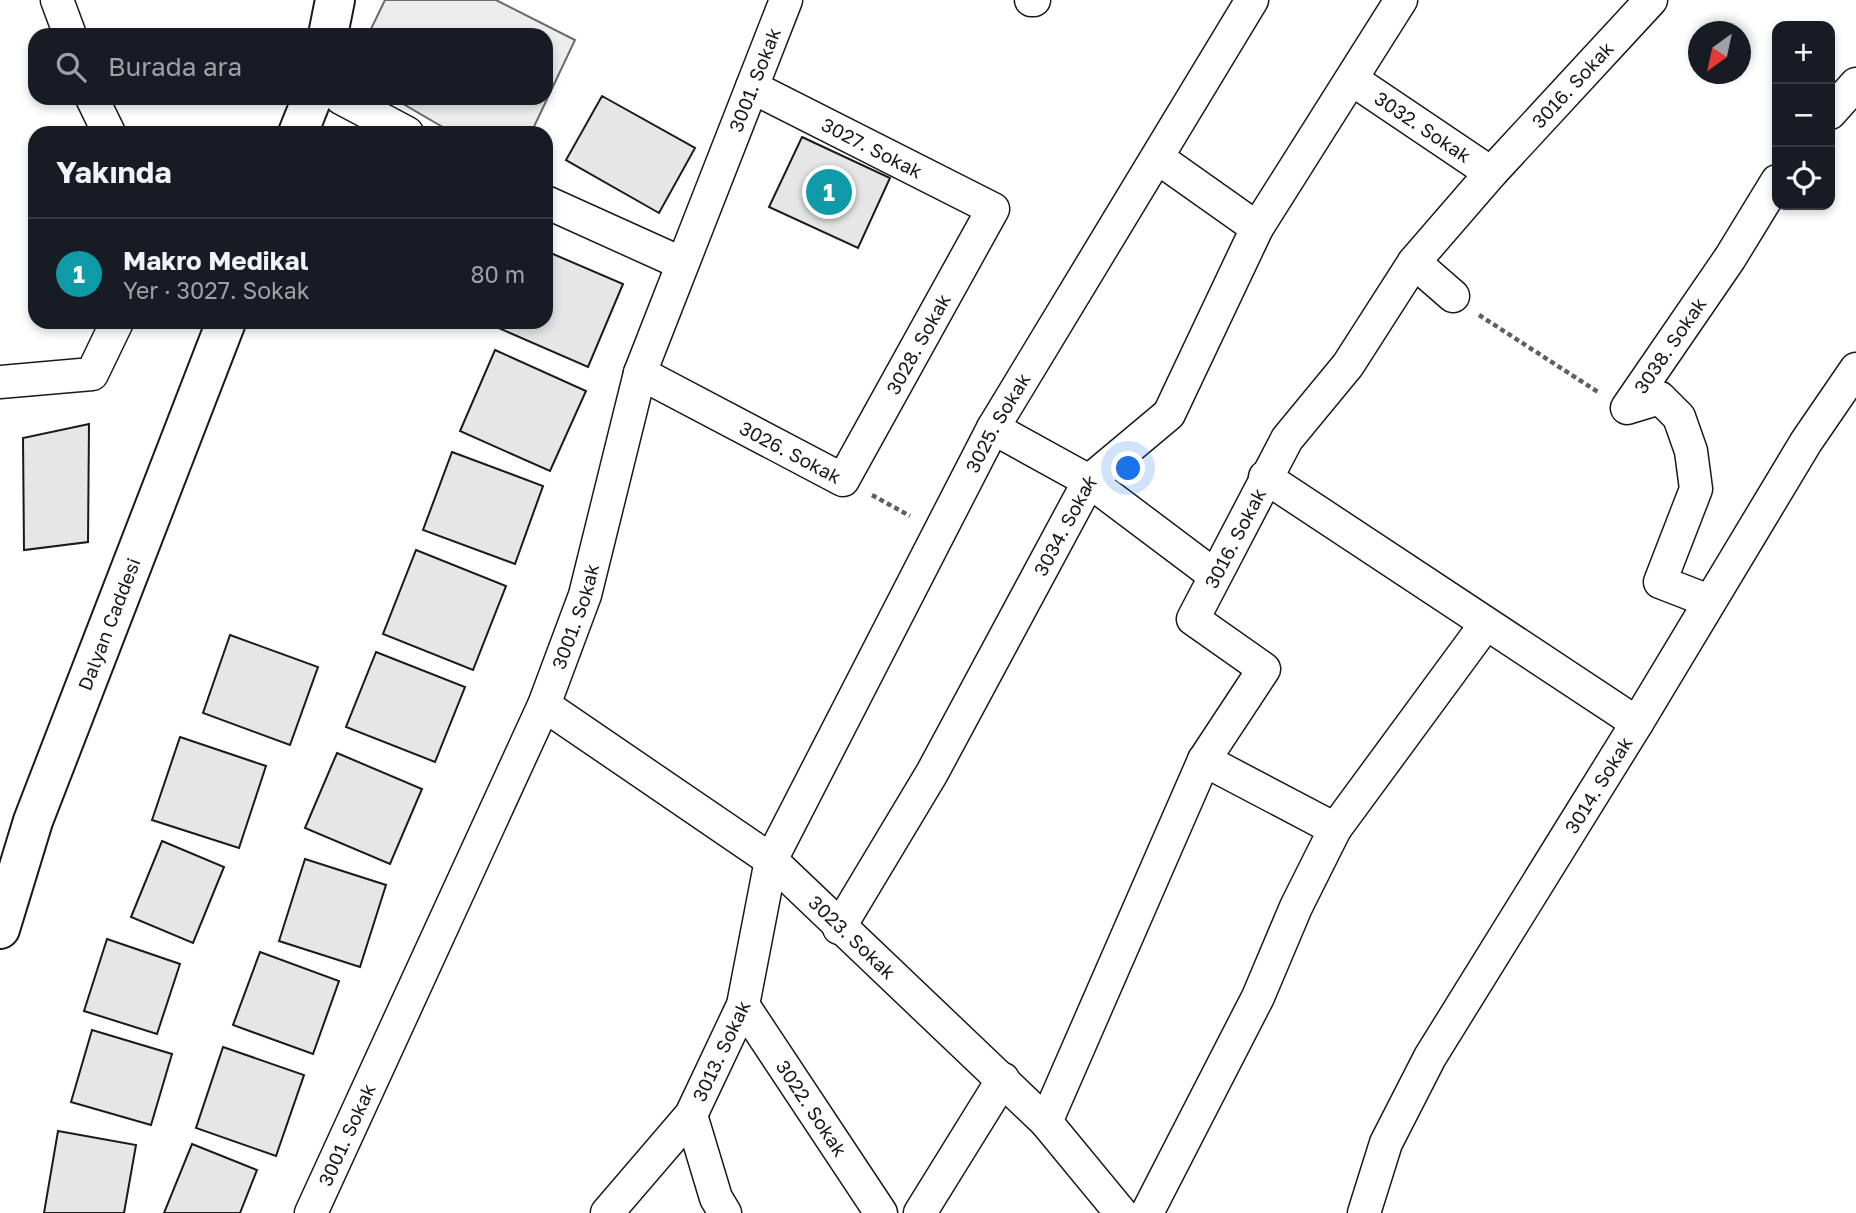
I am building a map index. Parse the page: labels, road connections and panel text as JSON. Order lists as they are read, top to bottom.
{
  "streets": {
    "street": [
      "3001. Sokak",
      "3016. Sokak",
      "3032. Sokak",
      "3027. Sokak",
      "3028. Sokak",
      "3038. Sokak",
      "3025. Sokak",
      "3026. Sokak",
      "3034. Sokak",
      "Dalyan Caddesi",
      "3014. Sokak",
      "3023. Sokak",
      "3013. Sokak",
      "3022. Sokak"
    ]
  },
  "crossings": [
    ["3001. Sokak", "3027. Sokak"],
    ["3001. Sokak", "3026. Sokak"],
    ["3001. Sokak", "3023. Sokak"],
    ["3016. Sokak", "3032. Sokak"],
    ["3016. Sokak", "3023. Sokak"],
    ["3032. Sokak", "3034. Sokak"],
    ["3027. Sokak", "3028. Sokak"],
    ["3028. Sokak", "3026. Sokak"],
    ["3038. Sokak", "3014. Sokak"],
    ["3025. Sokak", "3026. Sokak"],
    ["3025. Sokak", "3023. Sokak"],
    ["3025. Sokak", "3013. Sokak"],
    ["3034. Sokak", "3023. Sokak"],
    ["3023. Sokak", "3013. Sokak"],
    ["3013. Sokak", "3022. Sokak"]
  ],
  "north": "bottom left",
  "page": {
    "map_buttons": ["+", "−"],
    "search": "Burada ara",
    "heading": "Yakında",
    "pins": "1",
    "list": [
      {
        "mark": "1",
        "name": "Makro Medikal",
        "note": "Yer · 3027. Sokak",
        "value": "80 m"
      }
    ]
  }
}
